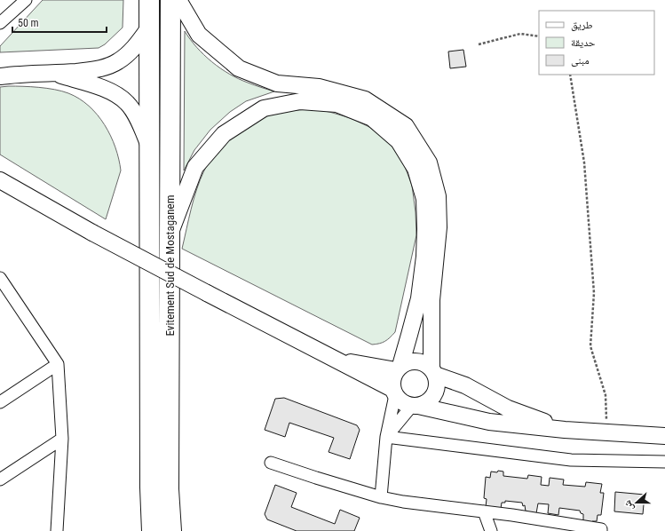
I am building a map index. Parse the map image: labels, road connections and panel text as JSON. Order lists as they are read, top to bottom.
{
  "streets": {
    "highway": ["Evitement Sud de Mostaganem"]
  },
  "legend": ["طريق", "حديقة", "مبنى"],
  "scale_bar": "50 m",
  "north": "left"
}
